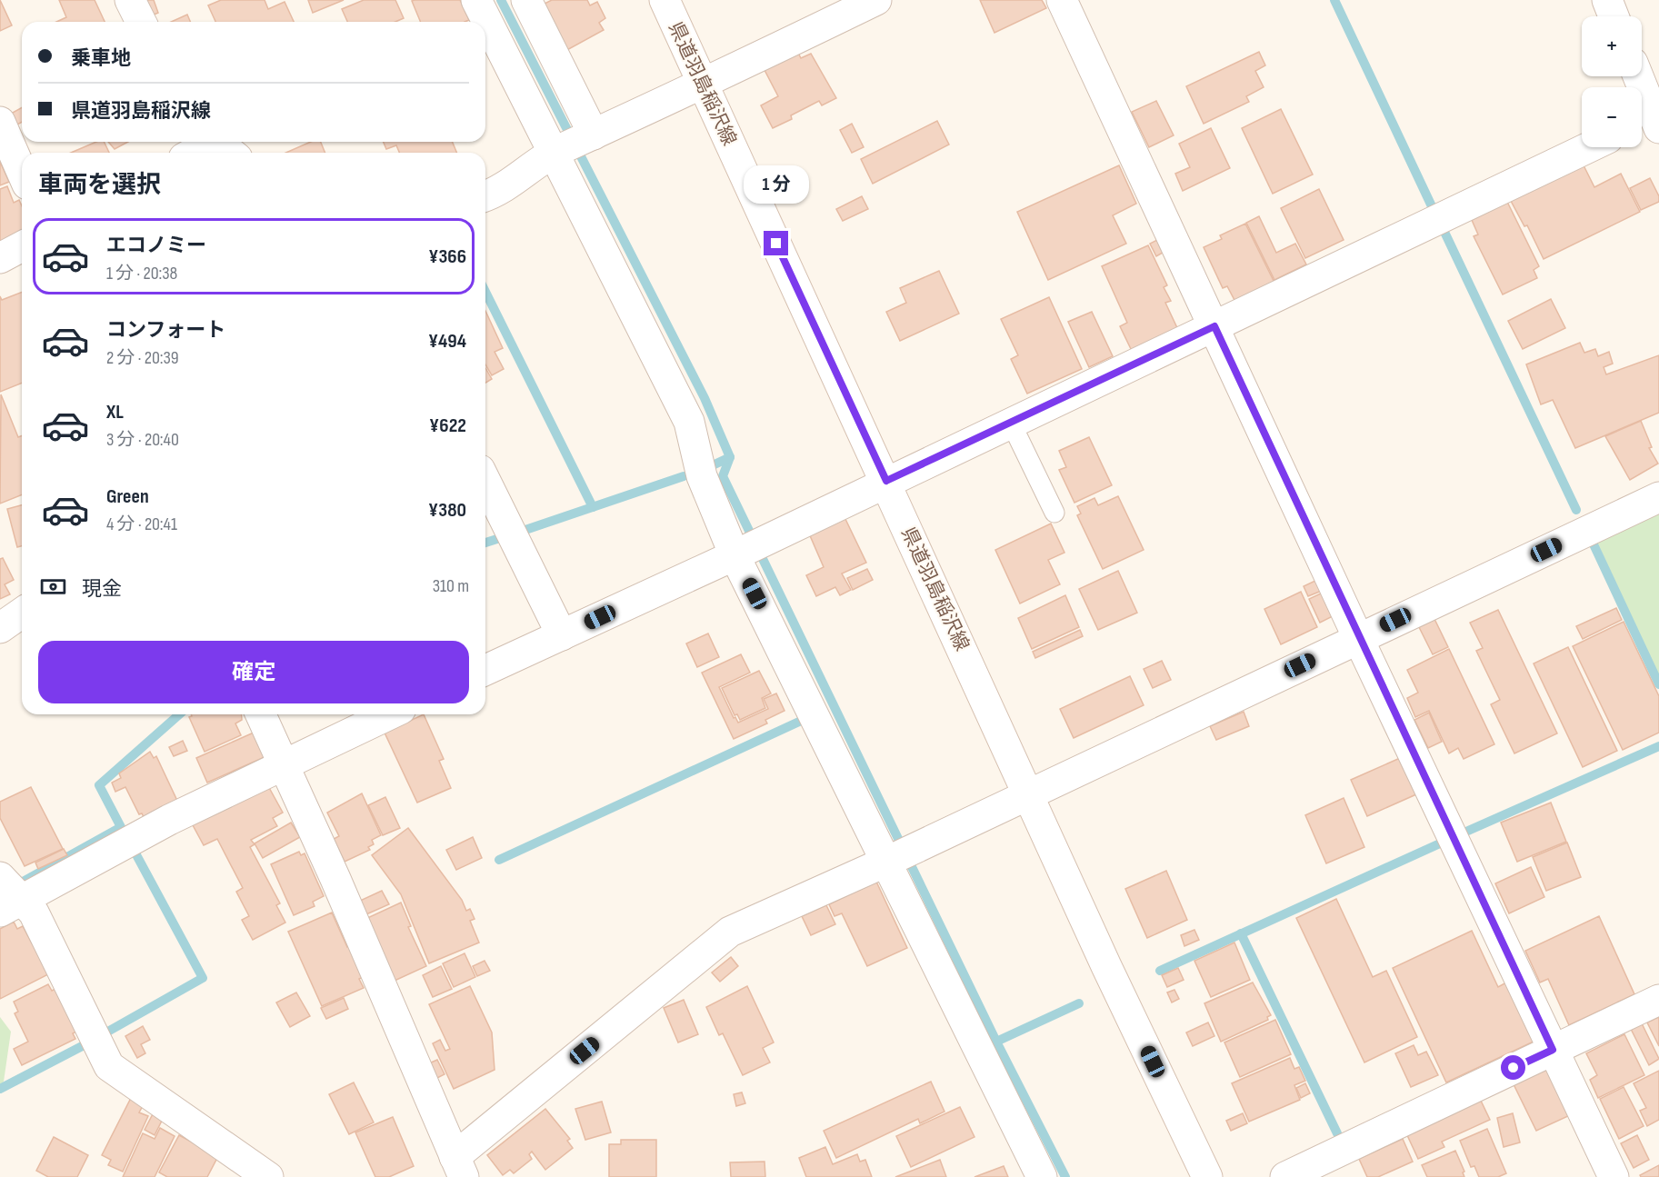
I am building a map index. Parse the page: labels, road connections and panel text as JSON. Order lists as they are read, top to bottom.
{
  "streets": {
    "street": ["県道羽島稲沢線"]
  },
  "page": {
    "map_buttons": ["+", "−"],
    "banner": ["乗車地", "県道羽島稲沢線"],
    "heading": "車両を選択",
    "bubble": "1 分",
    "list": [
      {
        "name": "エコノミー",
        "note": "1 分 · 20:38",
        "value": "¥366"
      },
      {
        "name": "コンフォート",
        "note": "2 分 · 20:39",
        "value": "¥494"
      },
      {
        "name": "XL",
        "note": "3 分 · 20:40",
        "value": "¥622"
      },
      {
        "name": "Green",
        "note": "4 分 · 20:41",
        "value": "¥380"
      }
    ],
    "pay": ["現金", "310 m"],
    "buttons": "確定"
  }
}
